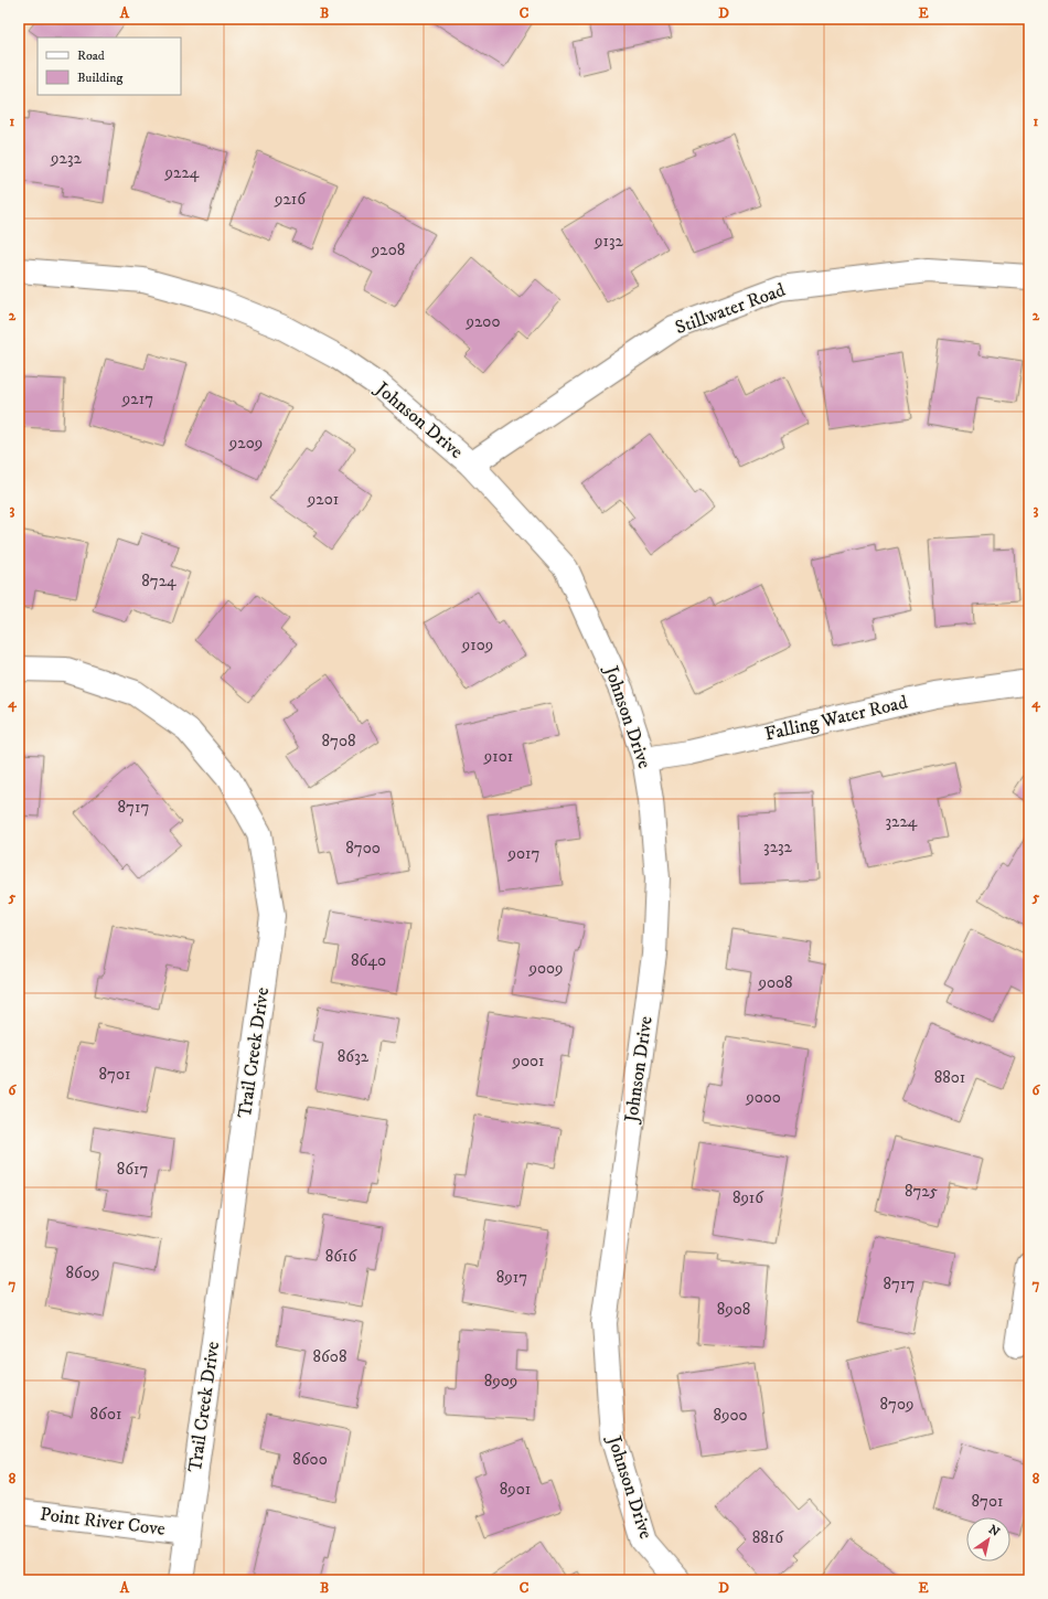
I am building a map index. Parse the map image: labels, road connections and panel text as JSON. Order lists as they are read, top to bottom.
{
  "streets": {
    "street": [
      "Stillwater Road",
      "Johnson Drive",
      "Falling Water Road",
      "Trail Creek Drive",
      "Point River Cove"
    ]
  },
  "crossings": [
    ["Stillwater Road", "Johnson Drive"],
    ["Johnson Drive", "Falling Water Road"],
    ["Trail Creek Drive", "Point River Cove"]
  ],
  "house_numbers": [
    "9232",
    "9224",
    "9216",
    "9132",
    "9208",
    "9200",
    "9217",
    "9209",
    "9201",
    "8724",
    "9109",
    "8708",
    "9101",
    "8717",
    "3224",
    "3232",
    "8700",
    "9017",
    "8640",
    "9009",
    "9008",
    "8632",
    "9001",
    "8701",
    "8801",
    "9000",
    "8617",
    "8725",
    "8916",
    "8616",
    "8609",
    "8917",
    "8717",
    "8908",
    "8608",
    "8909",
    "8709",
    "8601",
    "8900",
    "8600",
    "8901",
    "8701",
    "8816"
  ],
  "legend": ["Road", "Building"],
  "north": "top right",
  "grid": {
    "columns": [
      "A",
      "B",
      "C",
      "D",
      "E"
    ],
    "rows": [
      "1",
      "2",
      "3",
      "4",
      "5",
      "6",
      "7",
      "8"
    ]
  }
}
